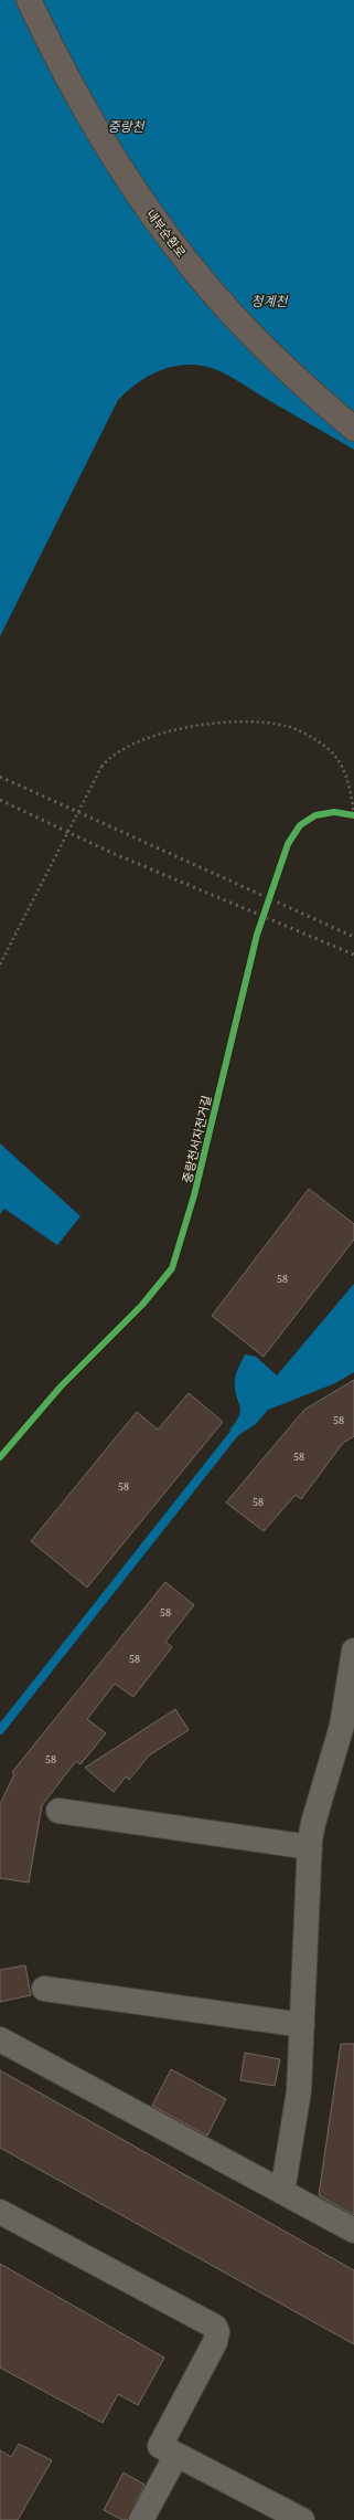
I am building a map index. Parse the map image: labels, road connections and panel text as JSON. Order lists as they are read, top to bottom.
{
  "streets": {
    "highway": ["내부순환로"],
    "cycle path": ["중랑천서자전거길"]
  },
  "water": ["중랑천", "청계천"],
  "house_numbers": [
    "58",
    "58",
    "58",
    "58",
    "58",
    "58",
    "58",
    "58"
  ]
}
